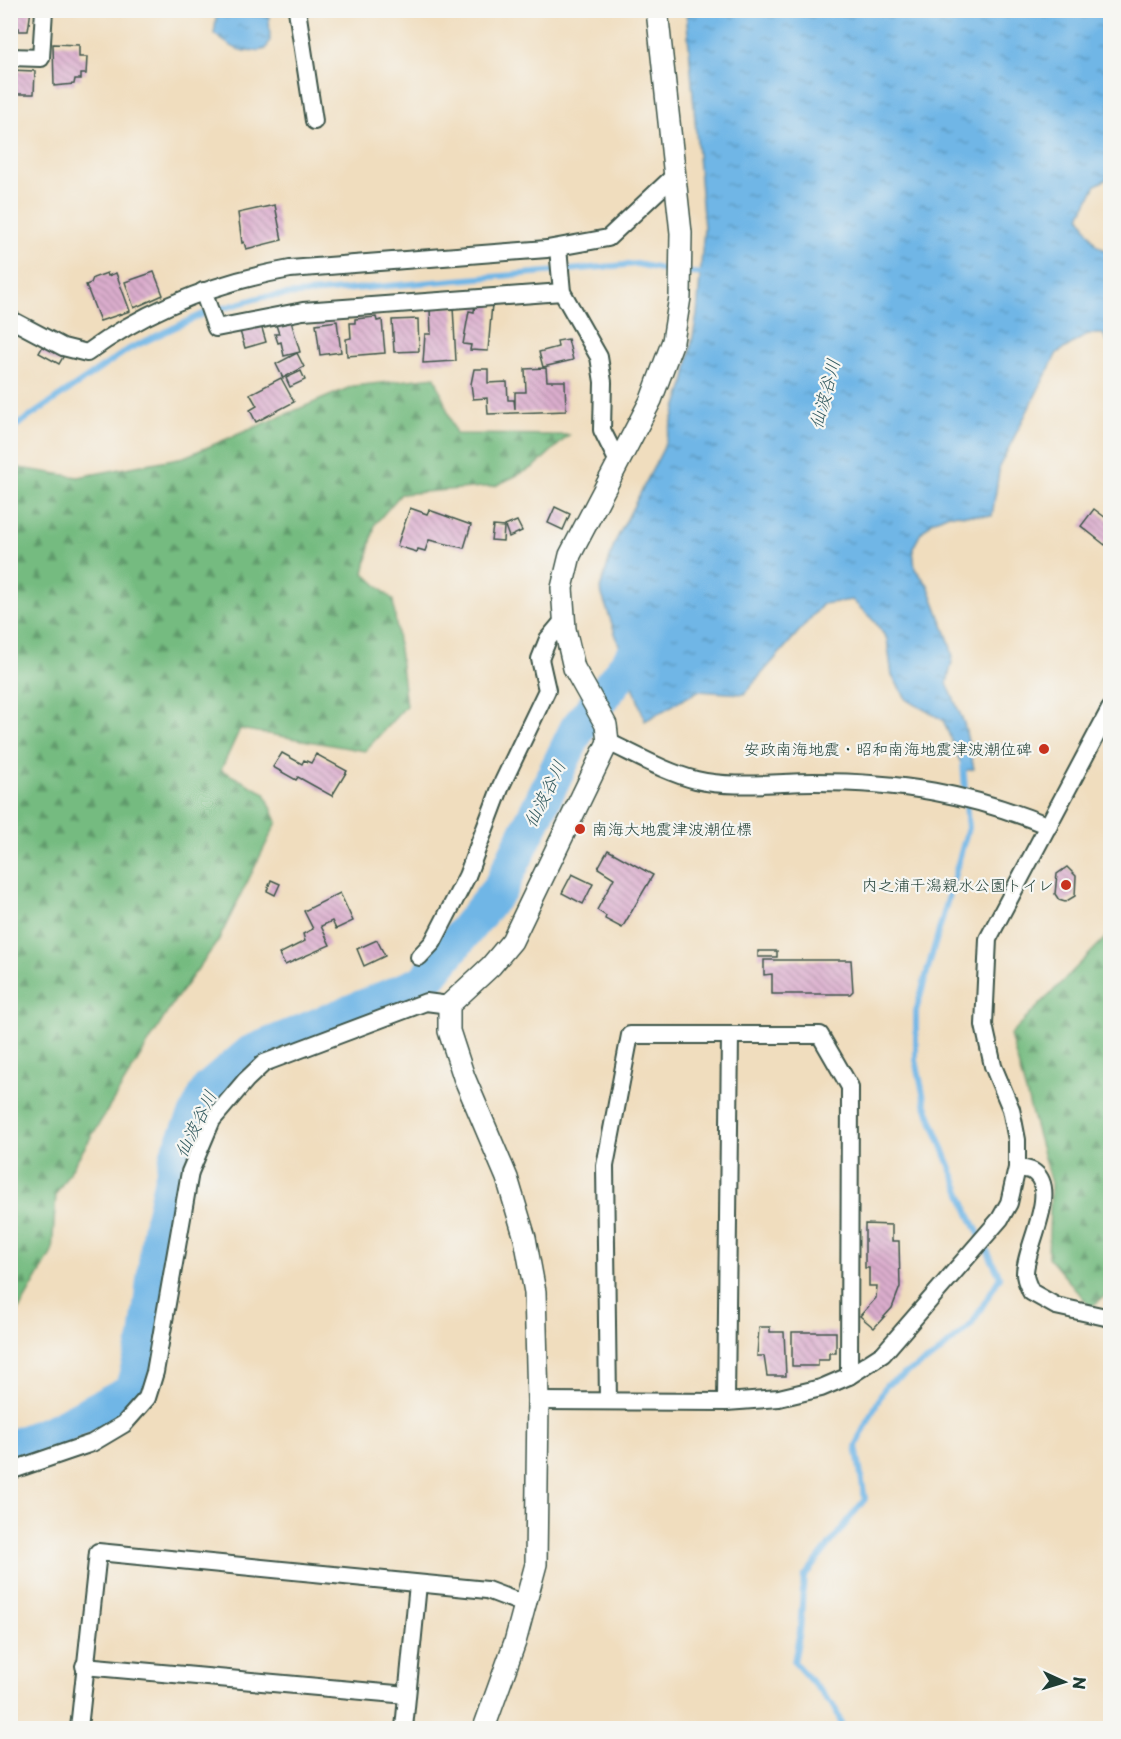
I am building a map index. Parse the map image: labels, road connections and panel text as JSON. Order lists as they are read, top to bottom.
{
  "water": ["仙波谷川"],
  "places": ["安政南海地震・昭和南海地震津波潮位碑", "南海大地震津波潮位標", "内之浦干潟親水公園トイレ"],
  "north": "right"
}
